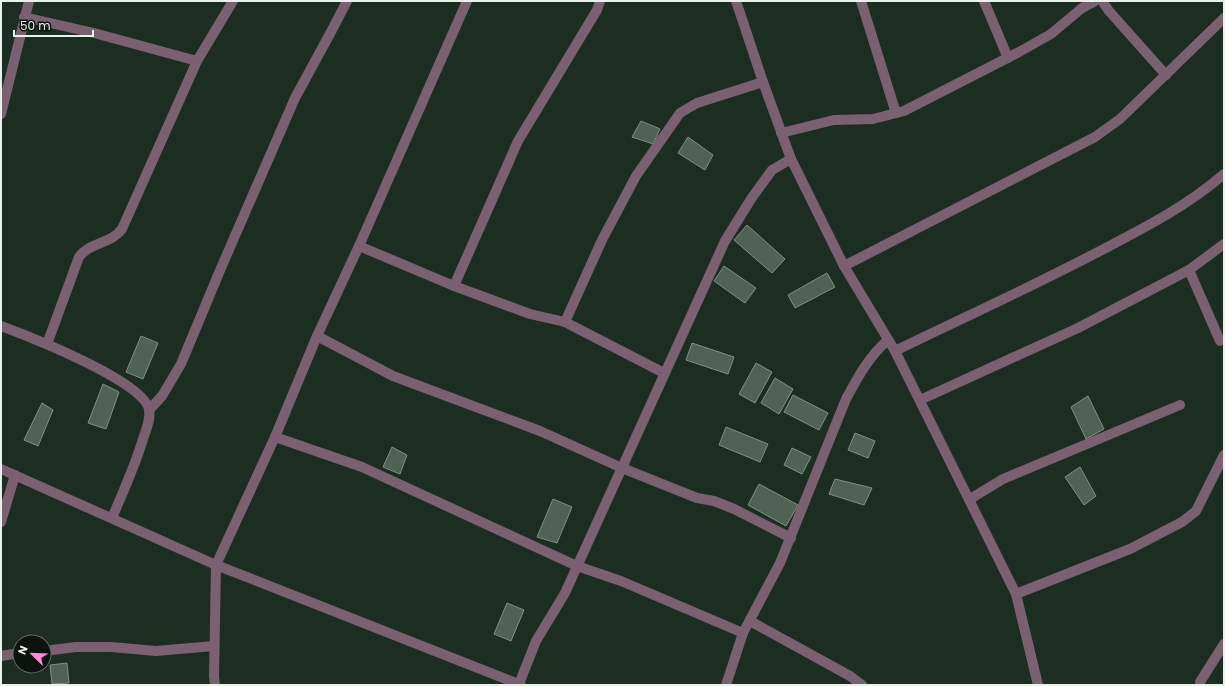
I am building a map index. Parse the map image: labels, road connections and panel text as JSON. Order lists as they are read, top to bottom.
{
  "scale_bar": "50 m",
  "north": "top left"
}
